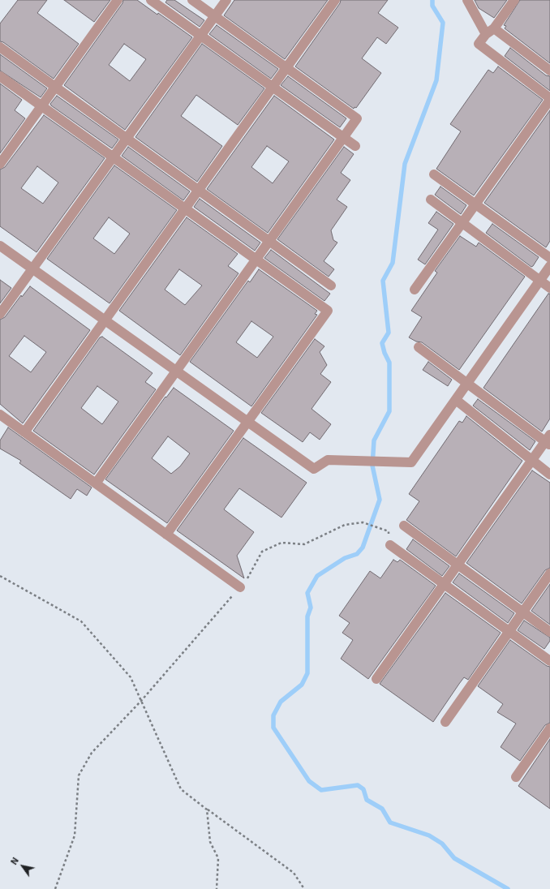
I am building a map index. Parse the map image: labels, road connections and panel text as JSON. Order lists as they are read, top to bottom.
{
  "north": "top left"
}
